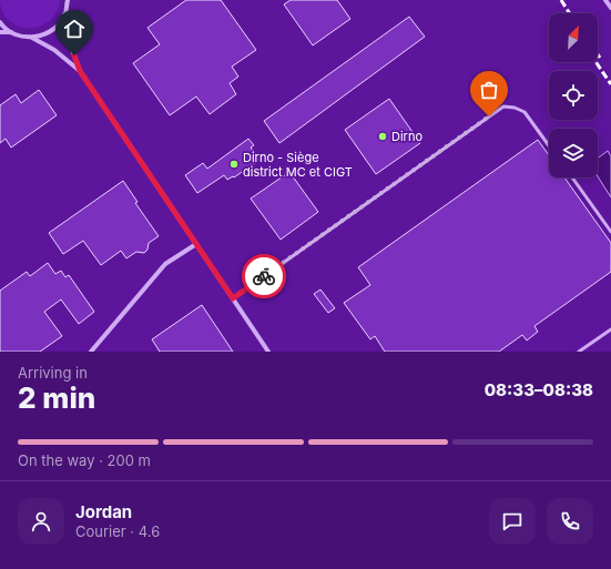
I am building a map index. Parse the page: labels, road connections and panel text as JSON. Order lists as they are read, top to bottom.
{
  "places": ["Dirno", "Dirno - Siège district MC et CIGT"],
  "north": "top right",
  "page": {
    "heading": ["2 min", "Arriving in", "08:33–08:38"],
    "panel": ["Jordan", "Courier · 4.6"],
    "bar": "On the way · 200 m"
  }
}
